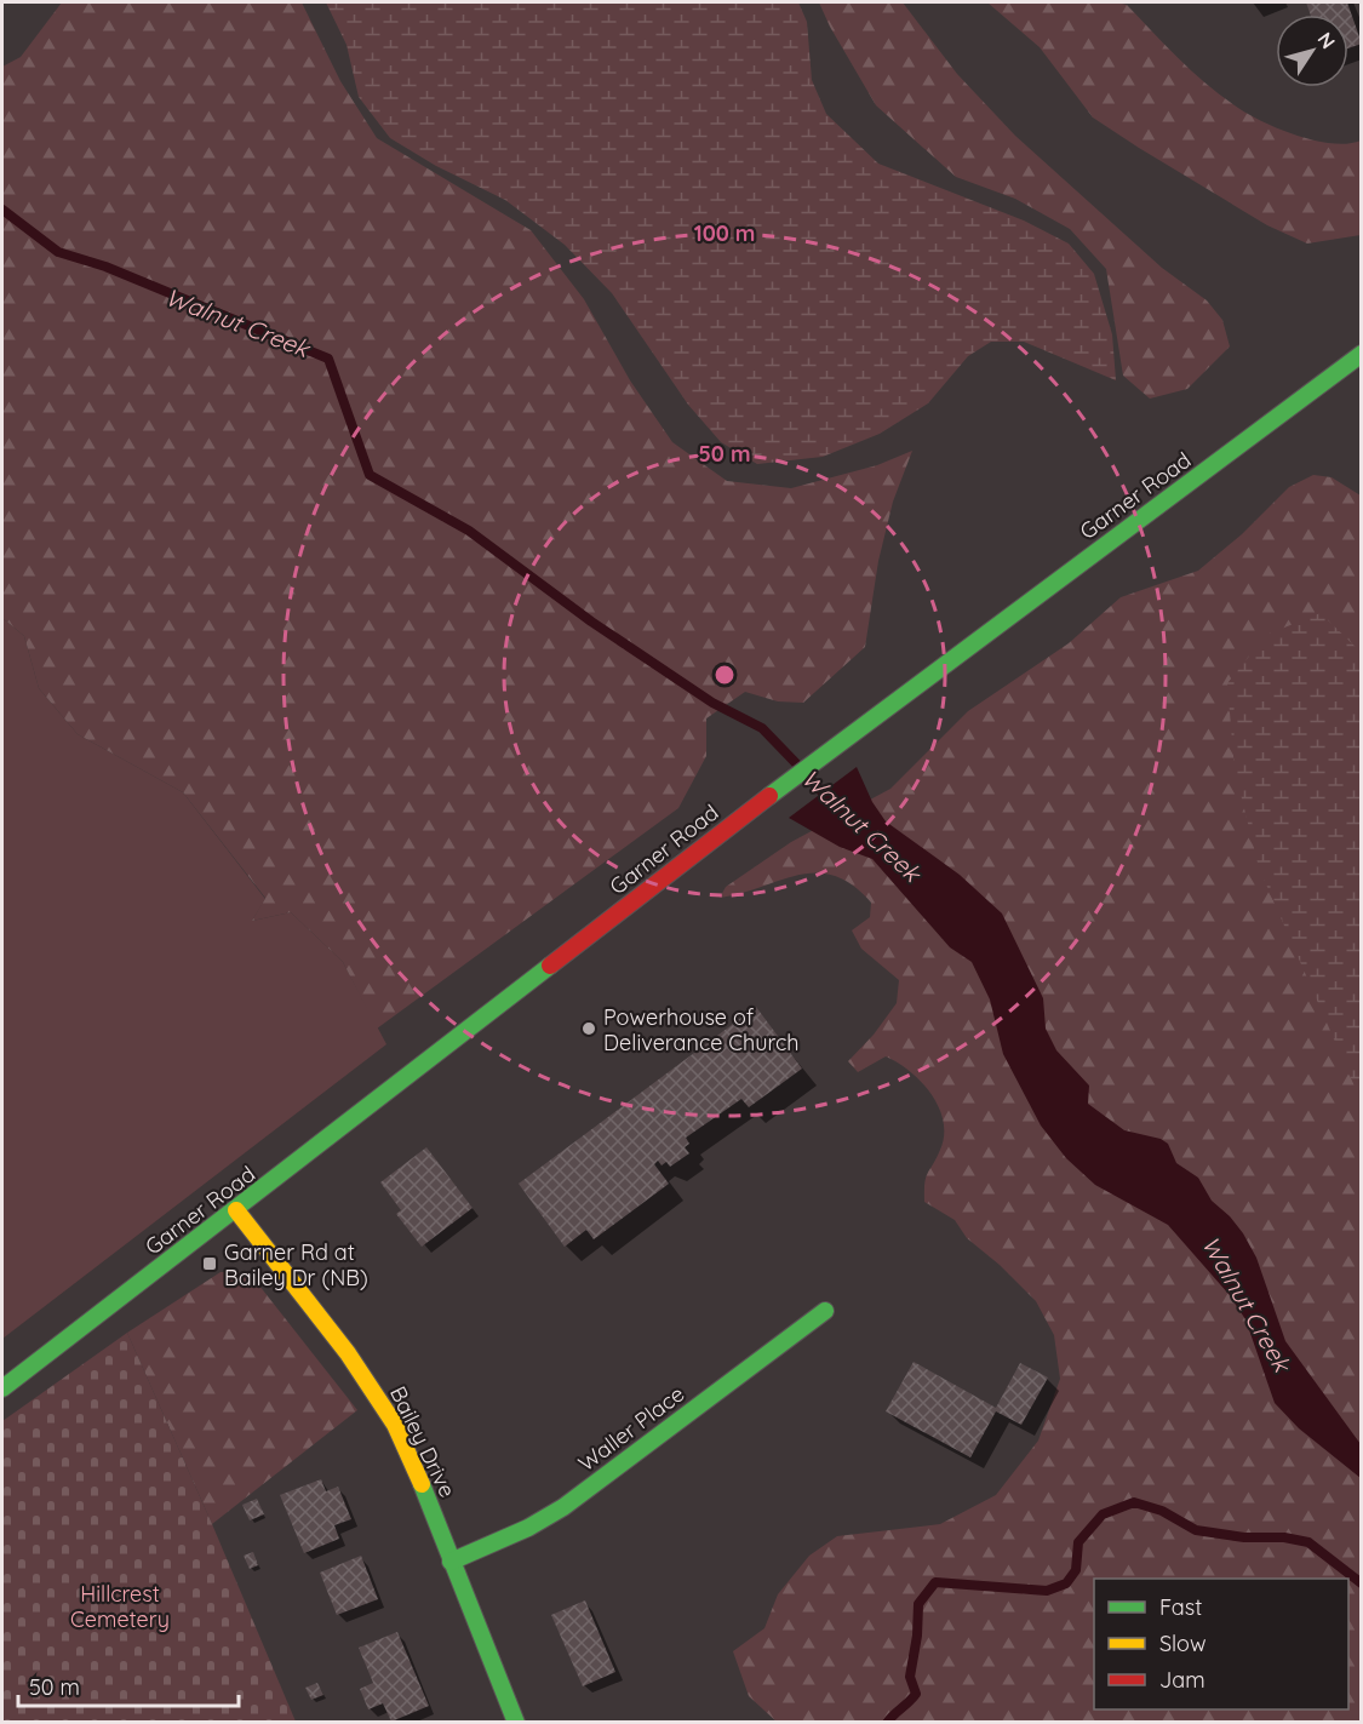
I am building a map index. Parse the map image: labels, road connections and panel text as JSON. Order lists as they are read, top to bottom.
{
  "streets": {
    "main road": ["Garner Road", "Waller Place", "Bailey Drive"]
  },
  "crossings": [
    ["Garner Road", "Bailey Drive"],
    ["Waller Place", "Bailey Drive"]
  ],
  "water": ["Walnut Creek"],
  "parks": ["Hillcrest Cemetery"],
  "places": {
    "other": ["Powerhouse of Deliverance Church"],
    "transit": ["Garner Rd at Bailey Dr (NB)"]
  },
  "legend": ["Fast", "Slow", "Jam"],
  "scale_bar": "50 m",
  "north": "top right",
  "rings": ["100 m", "50 m"]
}
